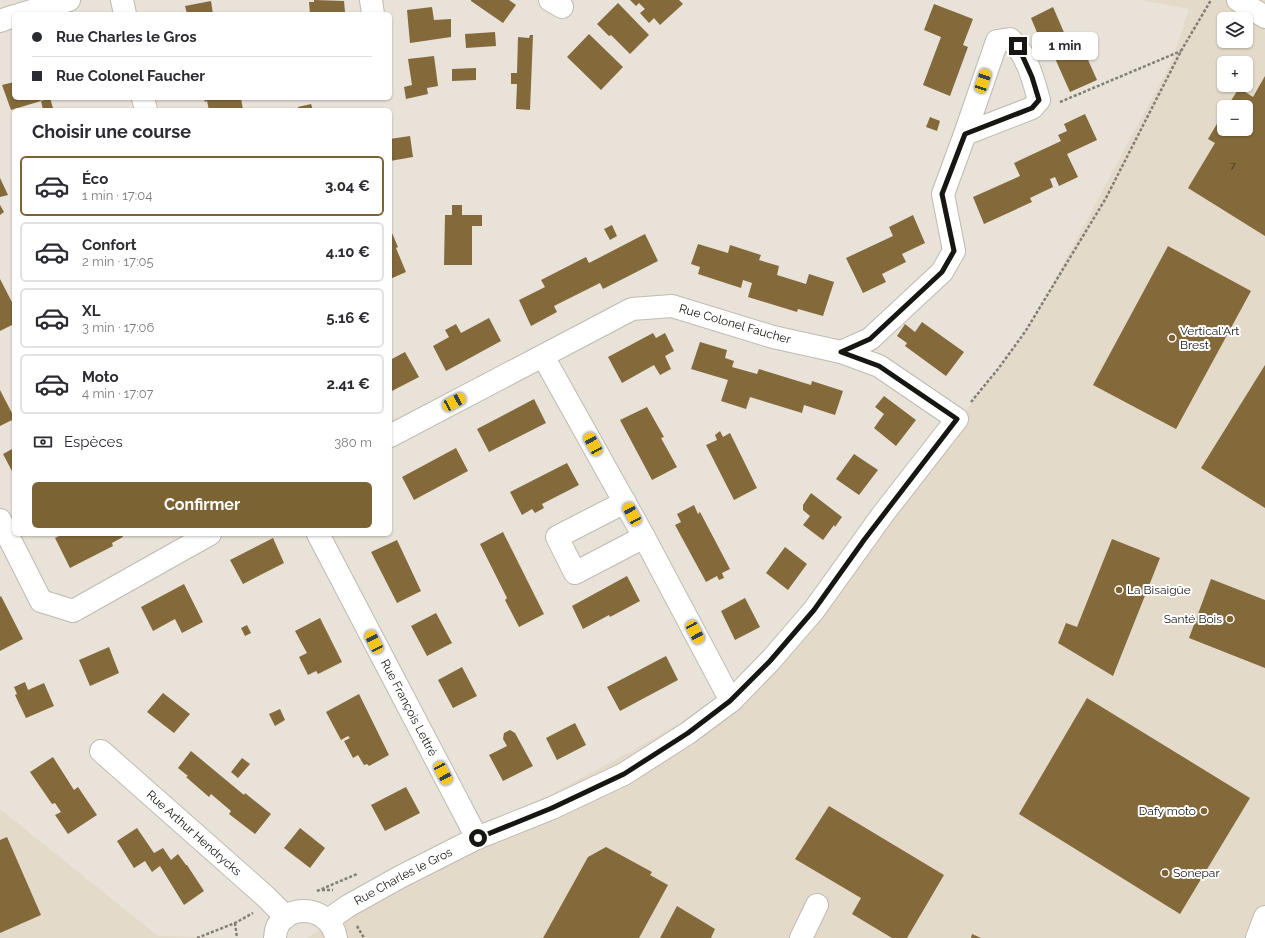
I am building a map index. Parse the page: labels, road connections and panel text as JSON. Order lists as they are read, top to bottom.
{
  "streets": {
    "street": [
      "Rue Colonel Faucher",
      "Rue François Lettré",
      "Rue Arthur Hendrycks",
      "Rue Charles le Gros"
    ]
  },
  "crossings": [
    ["Rue Colonel Faucher", "Rue Charles le Gros"],
    ["Rue François Lettré", "Rue Charles le Gros"]
  ],
  "places": [
    "Vertical'Art Brest",
    "La Bisaigüe",
    "Santé Bois",
    "Dafy moto",
    "Sonepar"
  ],
  "house_numbers": ["7"],
  "page": {
    "map_buttons": ["+", "−"],
    "banner": ["Rue Charles le Gros", "Rue Colonel Faucher"],
    "bubble": "1 min",
    "heading": "Choisir une course",
    "list": [
      {
        "name": "Éco",
        "note": "1 min · 17:04",
        "value": "3.04 €"
      },
      {
        "name": "Confort",
        "note": "2 min · 17:05",
        "value": "4.10 €"
      },
      {
        "name": "XL",
        "note": "3 min · 17:06",
        "value": "5.16 €"
      },
      {
        "name": "Moto",
        "note": "4 min · 17:07",
        "value": "2.41 €"
      }
    ],
    "pay": ["Espèces", "380 m"],
    "buttons": "Confirmer"
  }
}
